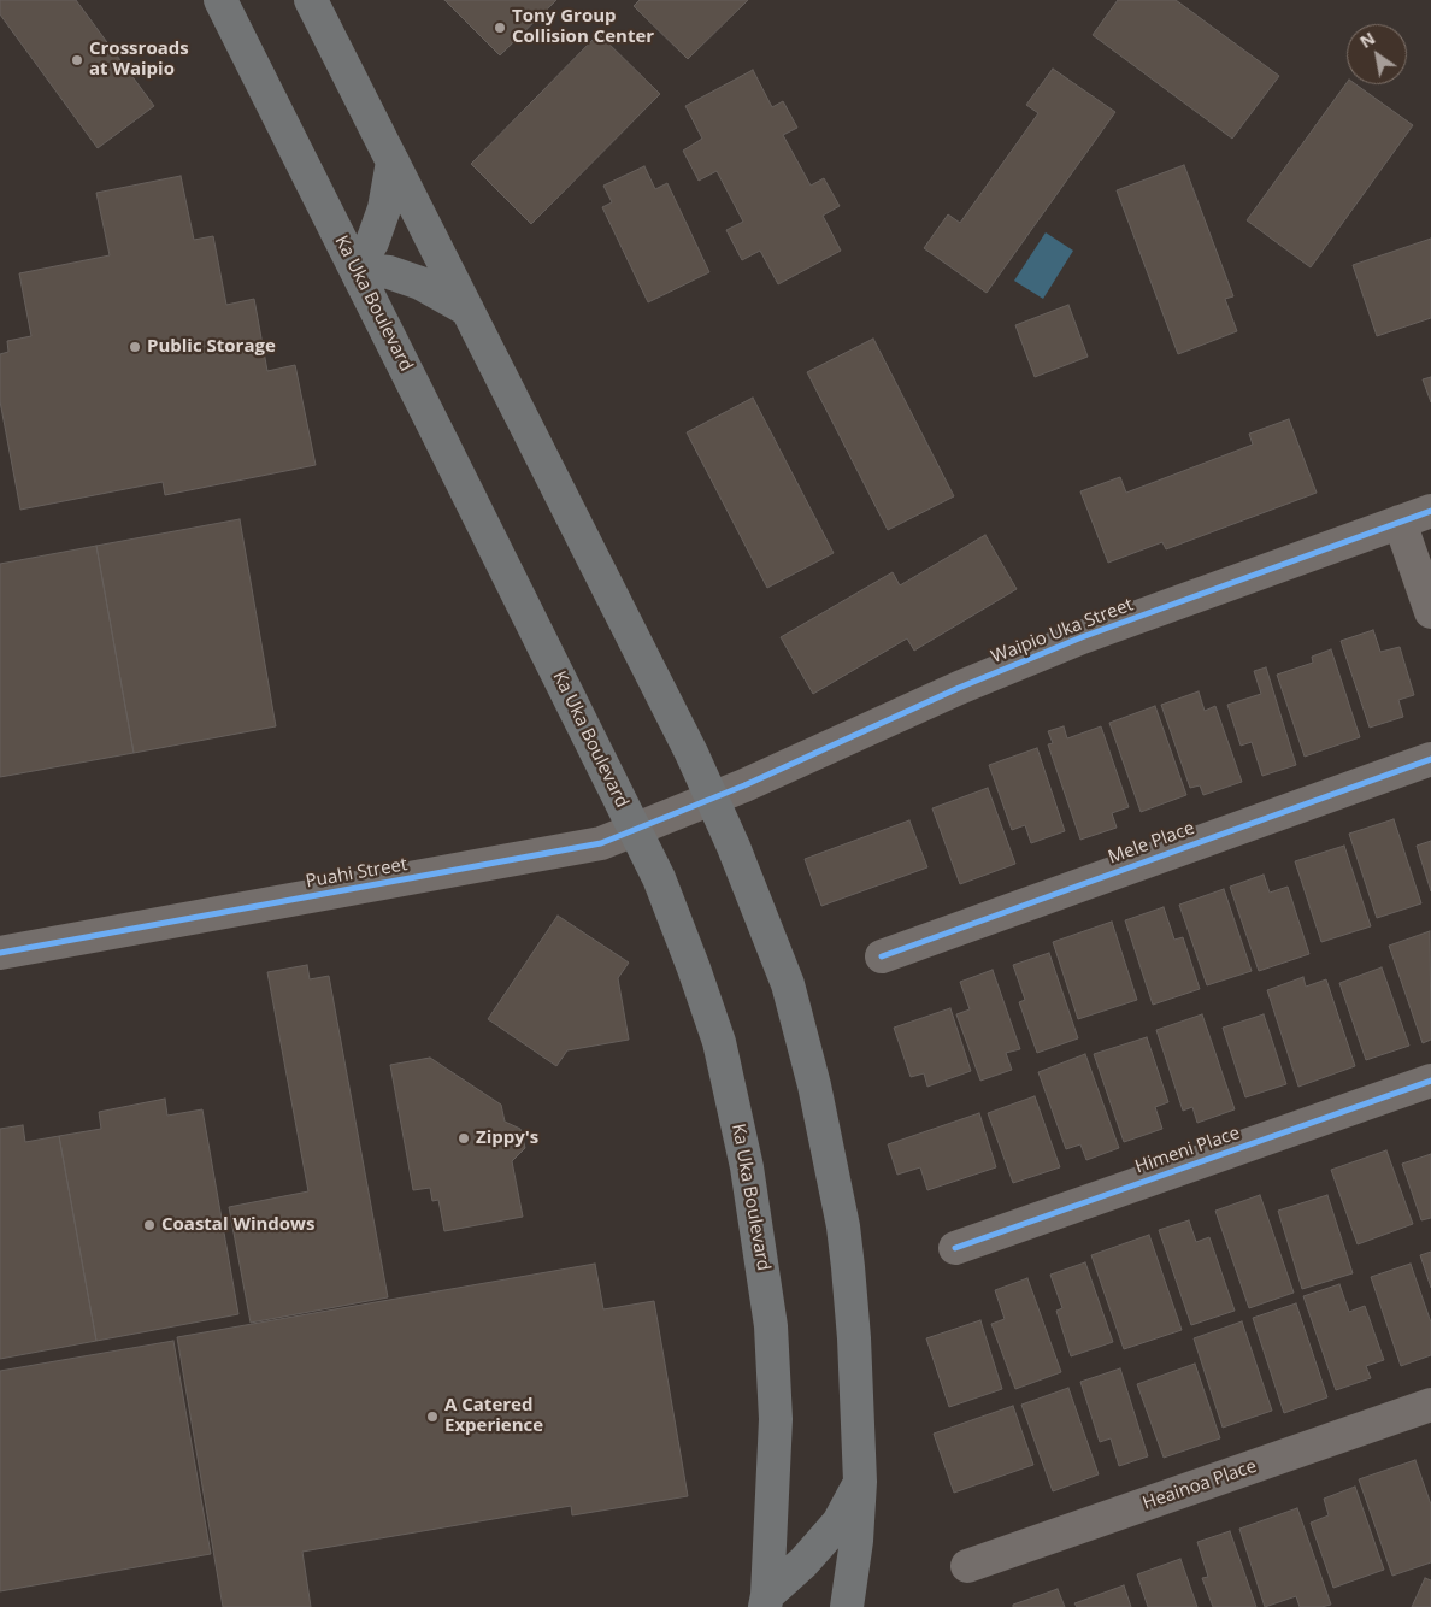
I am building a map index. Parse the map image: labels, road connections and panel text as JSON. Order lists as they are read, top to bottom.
{
  "streets": {
    "main road": ["Ka Uka Boulevard"],
    "street": [
      "Waipio Uka Street",
      "Mele Place",
      "Puahi Street",
      "Himeni Place",
      "Heainoa Place"
    ]
  },
  "crossings": [
    ["Ka Uka Boulevard", "Puahi Street"],
    ["Waipio Uka Street", "Puahi Street"]
  ],
  "places": [
    "Tony Group Collision Center",
    "Crossroads at Waipio",
    "Public Storage",
    "Zippy's",
    "Coastal Windows",
    "A Catered Experience"
  ],
  "north": "top left"
}
